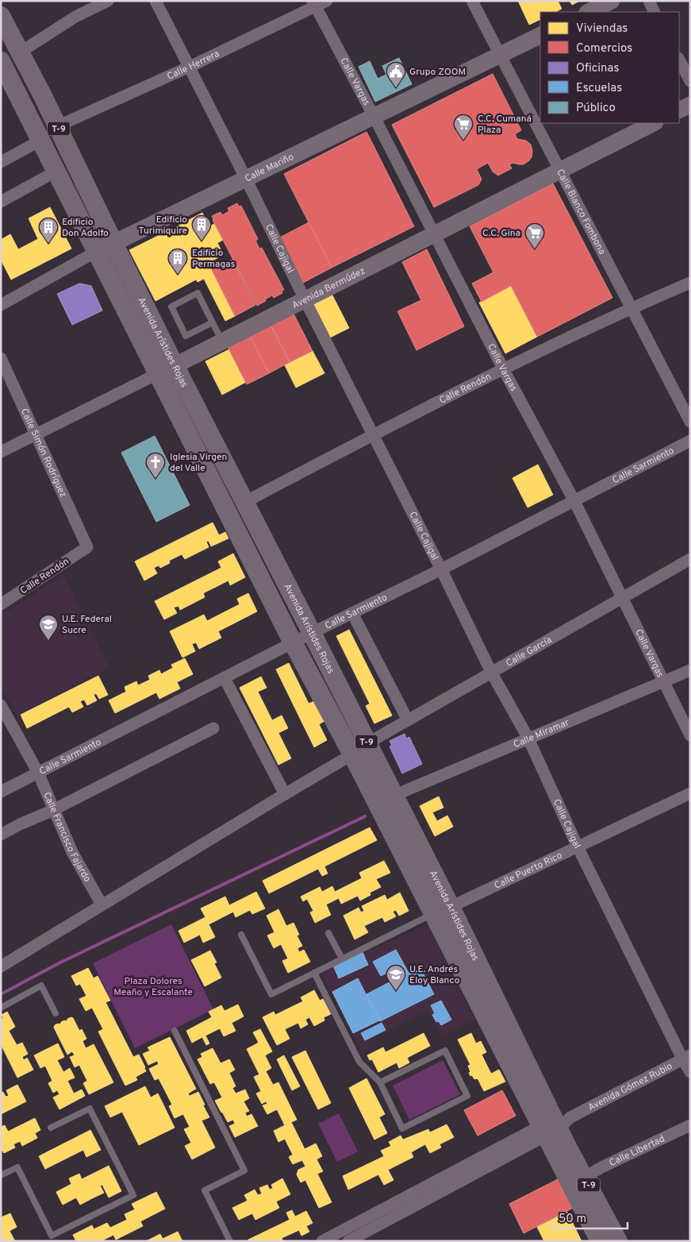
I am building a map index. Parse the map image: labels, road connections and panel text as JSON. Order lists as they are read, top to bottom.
{
  "streets": {
    "main road": ["T-9", "Avenida Arístides Rojas"],
    "street": [
      "Calle Herrera",
      "Calle Vargas",
      "Calle Mariño",
      "Calle Blanco Fombona",
      "Calle Cajigal",
      "Avenida Bermúdez",
      "Calle Rendón",
      "Calle Simón Rodríguez",
      "Calle Sarmiento",
      "Calle García",
      "Calle Miramar",
      "Calle Francisco Fajardo",
      "Calle Puerto Rico",
      "Avenida Gómez Rubio",
      "Calle Libertad"
    ]
  },
  "crossings": [
    ["Calle Herrera", "Calle Vargas"],
    ["Calle Herrera", "Calle Cajigal"],
    ["Calle Herrera", "Avenida Arístides Rojas"],
    ["Calle Vargas", "Calle Mariño"],
    ["Calle Vargas", "Avenida Bermúdez"],
    ["Calle Vargas", "Calle Rendón"],
    ["Calle Vargas", "Calle Sarmiento"],
    ["Calle Vargas", "Calle García"],
    ["Calle Vargas", "Calle Miramar"],
    ["Calle Mariño", "Calle Blanco Fombona"],
    ["Calle Mariño", "Calle Cajigal"],
    ["Calle Mariño", "Avenida Arístides Rojas"],
    ["Calle Blanco Fombona", "Avenida Bermúdez"],
    ["Calle Blanco Fombona", "Calle Rendón"],
    ["Calle Cajigal", "Avenida Bermúdez"],
    ["Calle Cajigal", "Calle Rendón"],
    ["Calle Cajigal", "Calle Sarmiento"],
    ["Calle Cajigal", "Calle García"],
    ["Calle Cajigal", "Calle Miramar"],
    ["Calle Cajigal", "Calle Puerto Rico"],
    ["Calle Cajigal", "Avenida Gómez Rubio"],
    ["Avenida Bermúdez", "Avenida Arístides Rojas"],
    ["Avenida Bermúdez", "Calle Simón Rodríguez"],
    ["Avenida Arístides Rojas", "Calle Rendón"],
    ["Avenida Arístides Rojas", "Calle Sarmiento"],
    ["Avenida Arístides Rojas", "Calle García"],
    ["Avenida Arístides Rojas", "Calle Miramar"],
    ["Avenida Arístides Rojas", "Calle Puerto Rico"],
    ["Avenida Arístides Rojas", "Avenida Gómez Rubio"],
    ["Avenida Arístides Rojas", "Calle Libertad"],
    ["Calle Rendón", "Calle Simón Rodríguez"],
    ["Calle Sarmiento", "Calle Francisco Fajardo"]
  ],
  "parks": ["Plaza Dolores Meaño y Escalante"],
  "places": {
    "public building": ["Grupo ZOOM"],
    "supermarket": ["C.C. Cumaná Plaza", "C.C. Gina"],
    "building": ["Edificio Turimiquire", "Edificio Don Adolfo", "Edificio Permagas"],
    "church": ["Iglesia Virgen del Valle"],
    "school or university": ["U.E. Federal Sucre", "U.E. Andrés Eloy Blanco"]
  },
  "legend": [
    "Viviendas",
    "Comercios",
    "Oficinas",
    "Escuelas",
    "Público"
  ],
  "scale_bar": "50 m"
}
